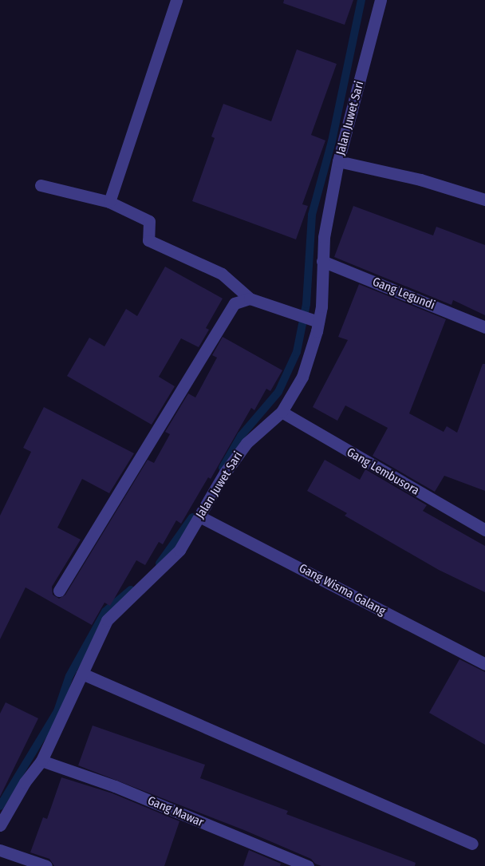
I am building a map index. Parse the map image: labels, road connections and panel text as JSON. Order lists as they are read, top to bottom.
{
  "streets": {
    "street": [
      "Jalan Juwet Sari",
      "Gang Legundi",
      "Gang Lembusora",
      "Gang Wisma Galang",
      "Gang Mawar"
    ]
  },
  "crossings": [
    ["Jalan Juwet Sari", "Gang Legundi"],
    ["Jalan Juwet Sari", "Gang Lembusora"],
    ["Jalan Juwet Sari", "Gang Wisma Galang"],
    ["Jalan Juwet Sari", "Gang Mawar"]
  ]
}
